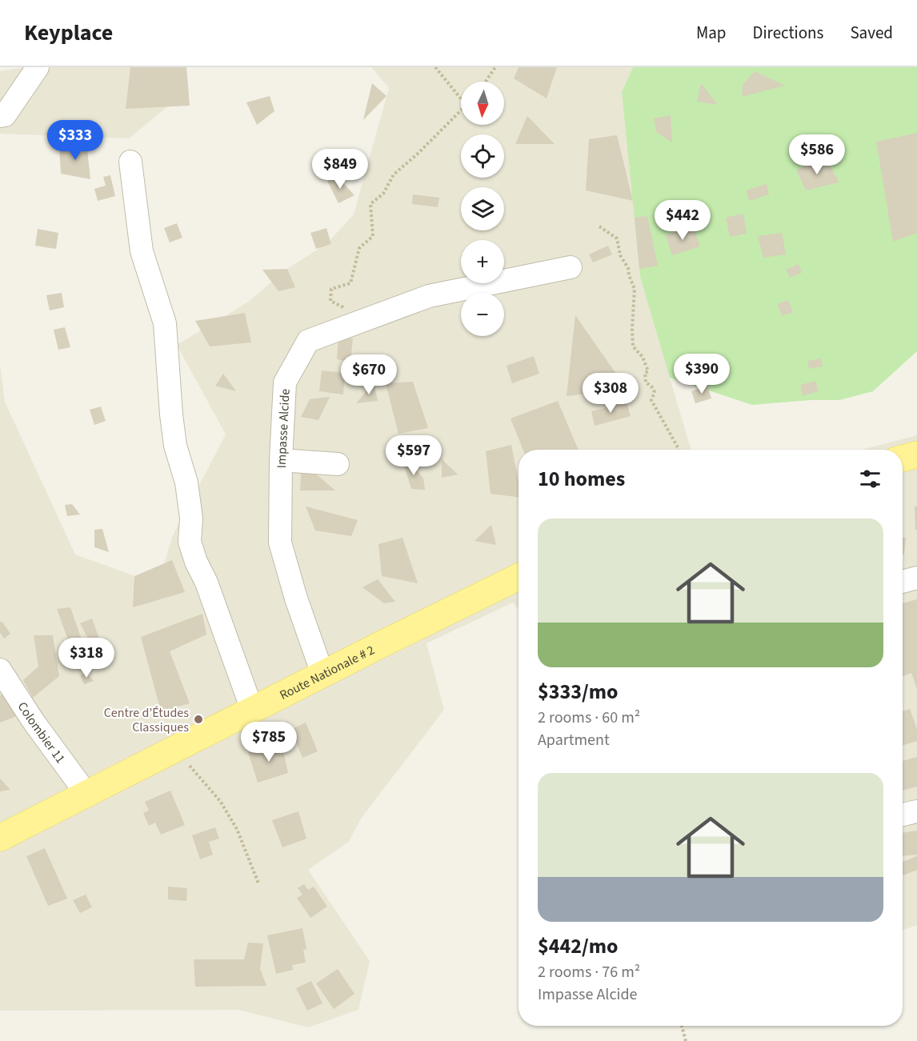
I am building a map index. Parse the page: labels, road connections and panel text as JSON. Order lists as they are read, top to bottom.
{
  "streets": {
    "main road": ["Route Nationale # 2"],
    "street": ["Impasse Alcide", "Colombier 11"]
  },
  "crossings": [
    ["Impasse Alcide", "Route Nationale # 2"],
    ["Route Nationale # 2", "Colombier 11"]
  ],
  "places": ["Centre d’Études Classiques"],
  "north": "bottom",
  "page": {
    "header": "Keyplace",
    "nav": ["Map", "Directions", "Saved"],
    "map_buttons": ["+", "−"],
    "price": [
      "$333",
      "$586",
      "$849",
      "$442",
      "$390",
      "$670",
      "$308",
      "$597",
      "$318",
      "$785"
    ],
    "heading": "10 homes",
    "list": [
      {
        "name": "$333/mo",
        "note": "2 rooms · 60 m² · Apartment"
      },
      {
        "name": "$442/mo",
        "note": "2 rooms · 76 m² · Impasse Alcide"
      }
    ]
  }
}
